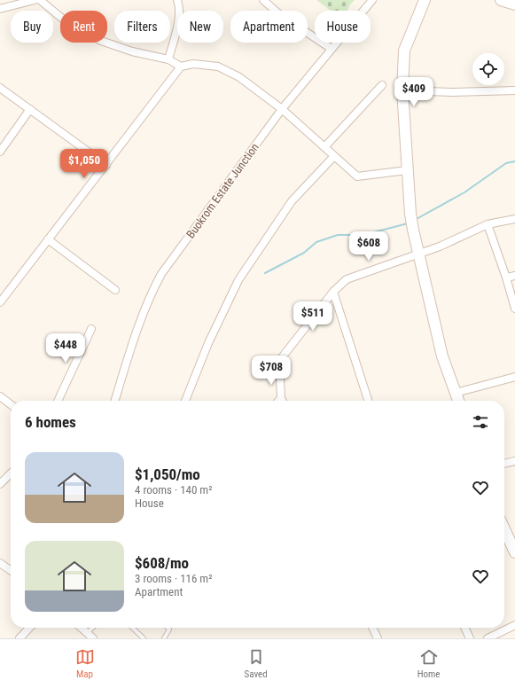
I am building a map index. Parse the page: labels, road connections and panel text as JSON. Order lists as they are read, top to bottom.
{
  "streets": {
    "street": ["Buokrom Estate Junction"]
  },
  "page": {
    "chip": [
      "Buy",
      "Rent",
      "Filters",
      "New",
      "Apartment",
      "House"
    ],
    "price": [
      "$409",
      "$1,050",
      "$608",
      "$511",
      "$448",
      "$708"
    ],
    "heading": "6 homes",
    "list": [
      {
        "name": "$1,050/mo",
        "note": "4 rooms · 140 m² · House"
      },
      {
        "name": "$608/mo",
        "note": "3 rooms · 116 m² · Apartment"
      }
    ],
    "tabs": ["Map", "Saved", "Home"]
  }
}
